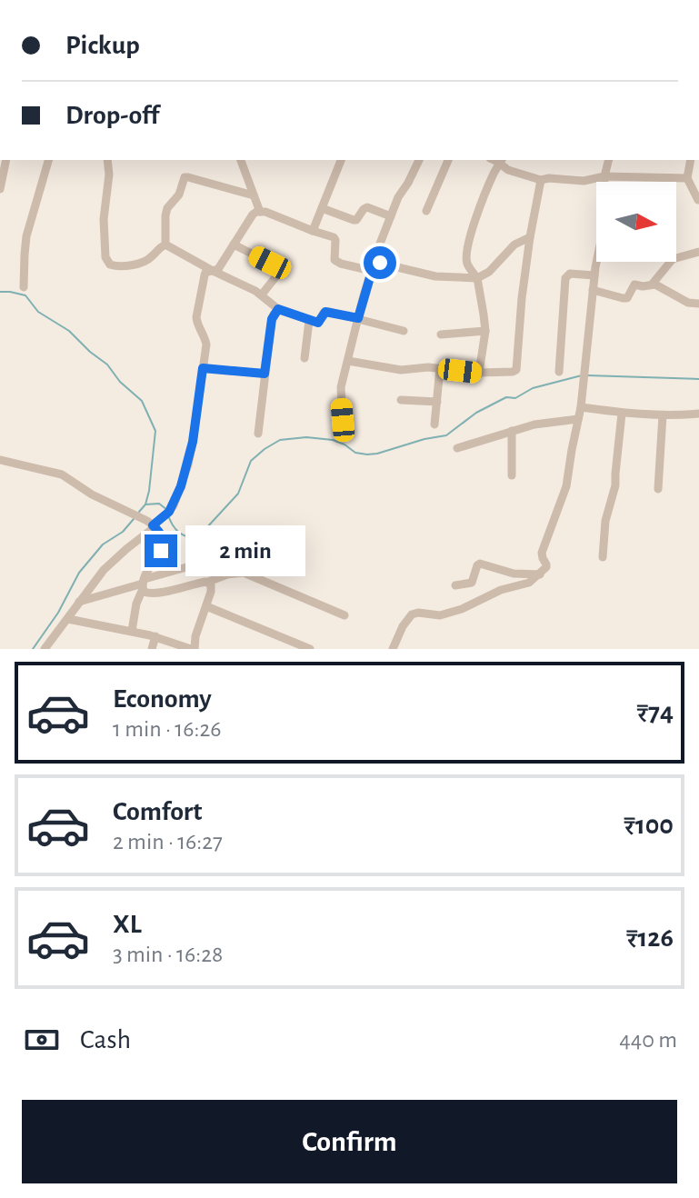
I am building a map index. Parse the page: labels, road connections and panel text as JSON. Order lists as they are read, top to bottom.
{
  "north": "right",
  "page": {
    "banner": ["Pickup", "Drop-off"],
    "bubble": "2 min",
    "list": [
      {
        "name": "Economy",
        "note": "1 min · 16:26",
        "value": "₹74"
      },
      {
        "name": "Comfort",
        "note": "2 min · 16:27",
        "value": "₹100"
      },
      {
        "name": "XL",
        "note": "3 min · 16:28",
        "value": "₹126"
      }
    ],
    "pay": ["Cash", "440 m"],
    "buttons": "Confirm"
  }
}
